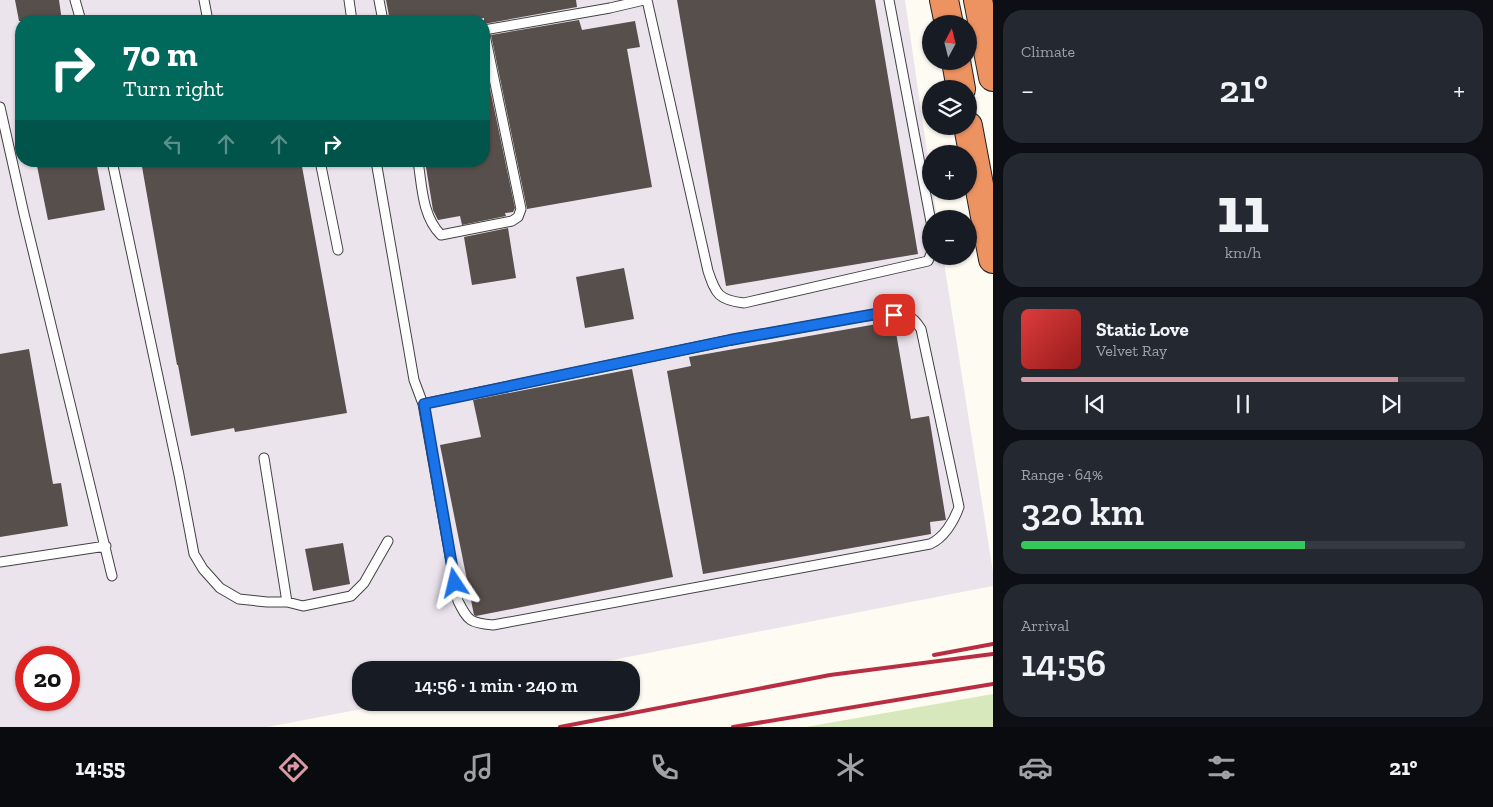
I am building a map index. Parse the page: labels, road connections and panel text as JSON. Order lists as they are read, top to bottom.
{
  "north": "top",
  "page": {
    "tile": [
      "Climate",
      ["11", "km/h"],
      ["Range · 64%", "320 km"],
      ["Arrival", "14:56"]
    ],
    "map_buttons": ["+", "−"],
    "turn": ["70 m", "Turn right"],
    "heat": ["−", "21°", "+"],
    "song": ["Static Love", "Velvet Ray"],
    "limit": "20",
    "trip": "14:56 · 1 min · 240 m",
    "tabs": ["14:55", "21°"]
  }
}
